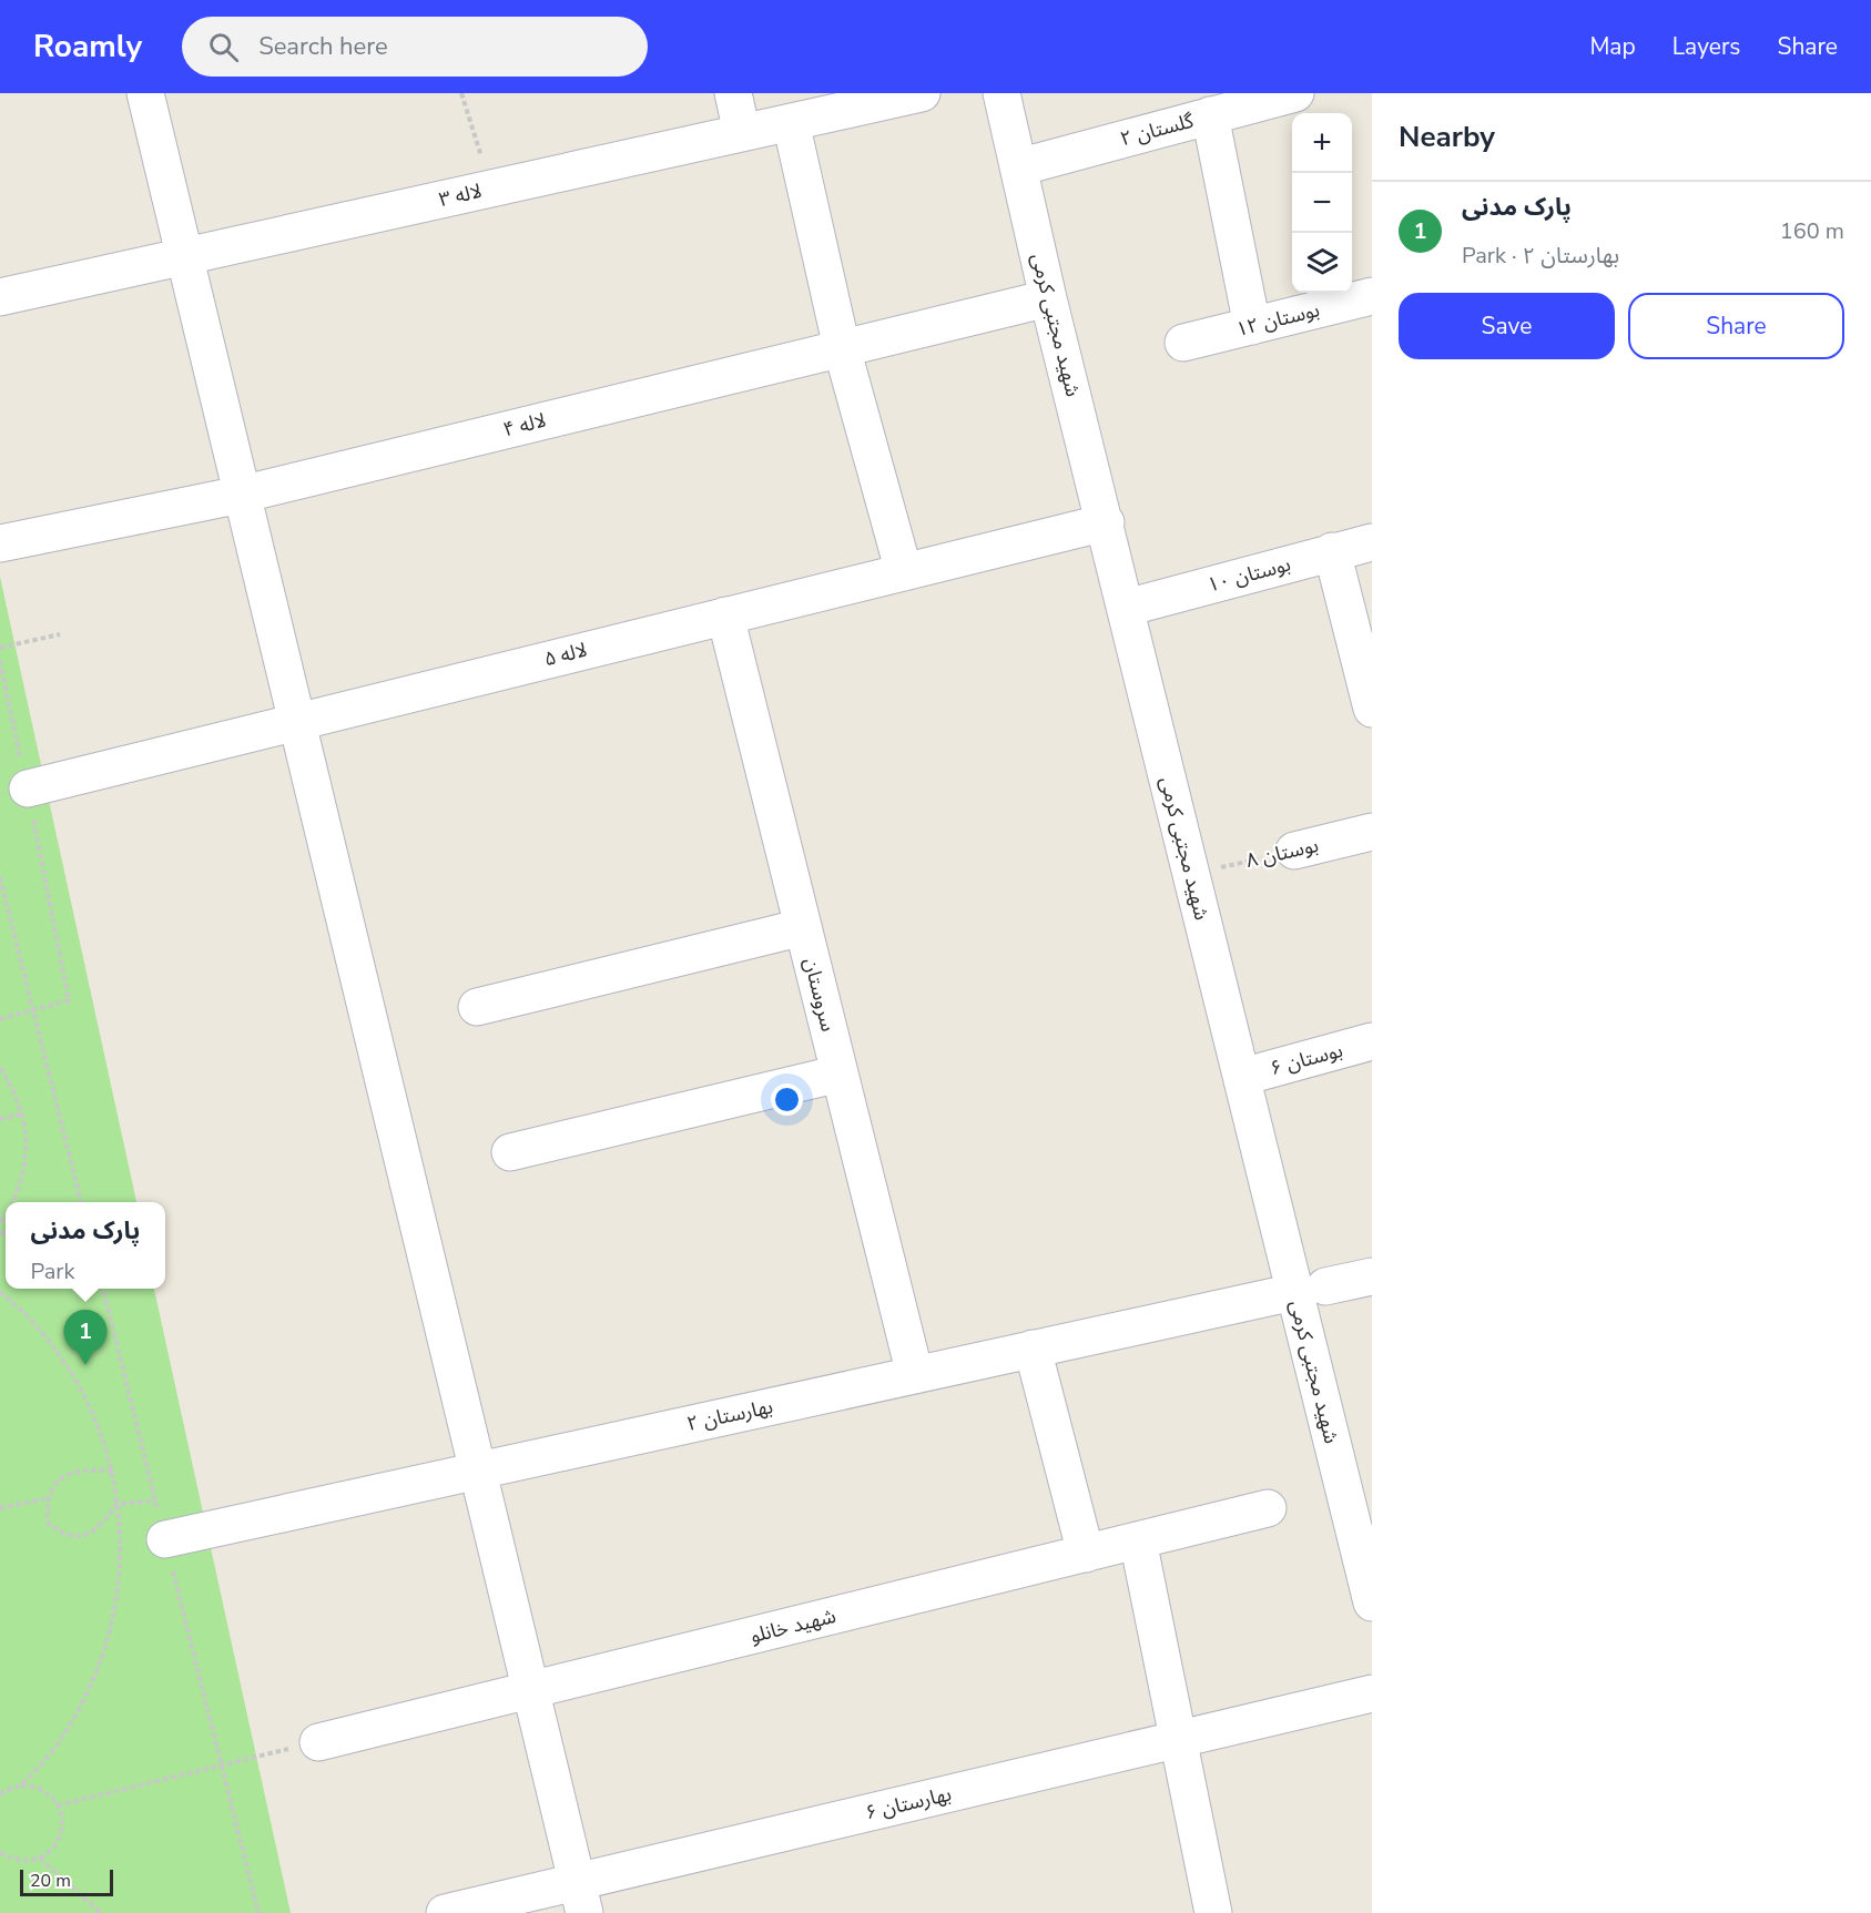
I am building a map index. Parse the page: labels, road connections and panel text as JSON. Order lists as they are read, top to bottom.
{
  "streets": {
    "street": [
      "گلستان ۲",
      "لاله ۳",
      "بوستان ۱۲",
      "شهید مجتبی کرمی",
      "لاله ۴",
      "بوستان ۱۰",
      "لاله ۵",
      "بوستان ۸",
      "سروستان",
      "بوستان ۶",
      "بهارستان ۲",
      "شهید خانلو",
      "بهارستان ۶"
    ]
  },
  "crossings": [
    ["گلستان ۲", "شهید مجتبی کرمی"],
    ["شهید مجتبی کرمی", "لاله ۴"],
    ["شهید مجتبی کرمی", "بوستان ۱۰"],
    ["شهید مجتبی کرمی", "لاله ۵"],
    ["شهید مجتبی کرمی", "بوستان ۸"],
    ["شهید مجتبی کرمی", "بوستان ۶"],
    ["شهید مجتبی کرمی", "بهارستان ۲"],
    ["لاله ۵", "سروستان"],
    ["سروستان", "بهارستان ۲"]
  ],
  "scale_bar": "20 m",
  "page": {
    "header": "Roamly",
    "search": "Search here",
    "nav": ["Map", "Layers", "Share"],
    "heading": "Nearby",
    "map_buttons": ["+", "−"],
    "list": [
      {
        "mark": "1",
        "name": "پارک مدنی",
        "note": "Park · بهارستان ۲",
        "value": "160 m"
      }
    ],
    "buttons": ["Save", "Share"],
    "popup": ["پارک مدنی", "Park"],
    "pins": "1",
    "scale": "20 m"
  }
}
